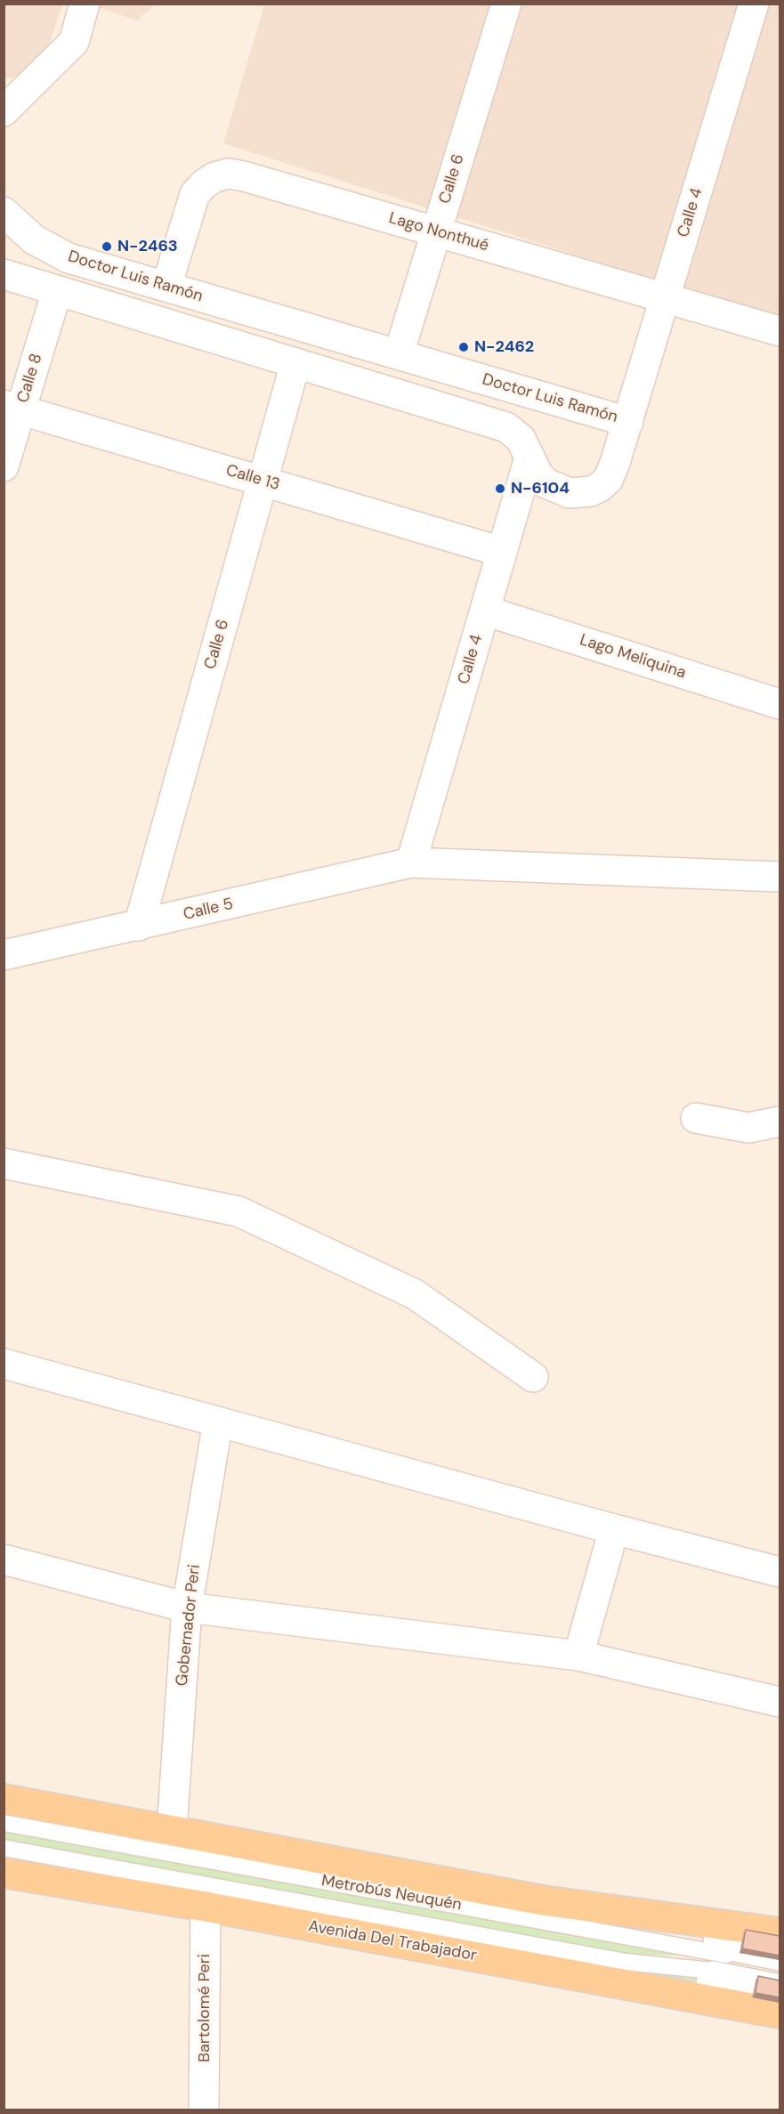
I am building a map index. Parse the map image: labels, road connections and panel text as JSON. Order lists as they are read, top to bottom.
{
  "streets": {
    "main road": ["Avenida Del Trabajador"],
    "street": [
      "Calle 6",
      "Calle 4",
      "Lago Nonthué",
      "Doctor Luis Ramón",
      "Calle 8",
      "Calle 13",
      "Lago Meliquina",
      "Calle 5",
      "Gobernador Peri",
      "Bartolomé Peri"
    ],
    "lane": ["Metrobús Neuquén"]
  },
  "crossings": [
    ["Calle 6", "Lago Nonthué"],
    ["Calle 6", "Doctor Luis Ramón"],
    ["Calle 6", "Calle 13"],
    ["Calle 6", "Calle 5"],
    ["Calle 4", "Lago Nonthué"],
    ["Calle 4", "Doctor Luis Ramón"],
    ["Calle 4", "Calle 13"],
    ["Calle 4", "Lago Meliquina"],
    ["Calle 4", "Calle 5"],
    ["Lago Nonthué", "Doctor Luis Ramón"],
    ["Doctor Luis Ramón", "Calle 8"],
    ["Calle 8", "Calle 13"],
    ["Avenida Del Trabajador", "Bartolomé Peri"]
  ],
  "places": ["N-2463", "N-2462", "N-6104"]
}
